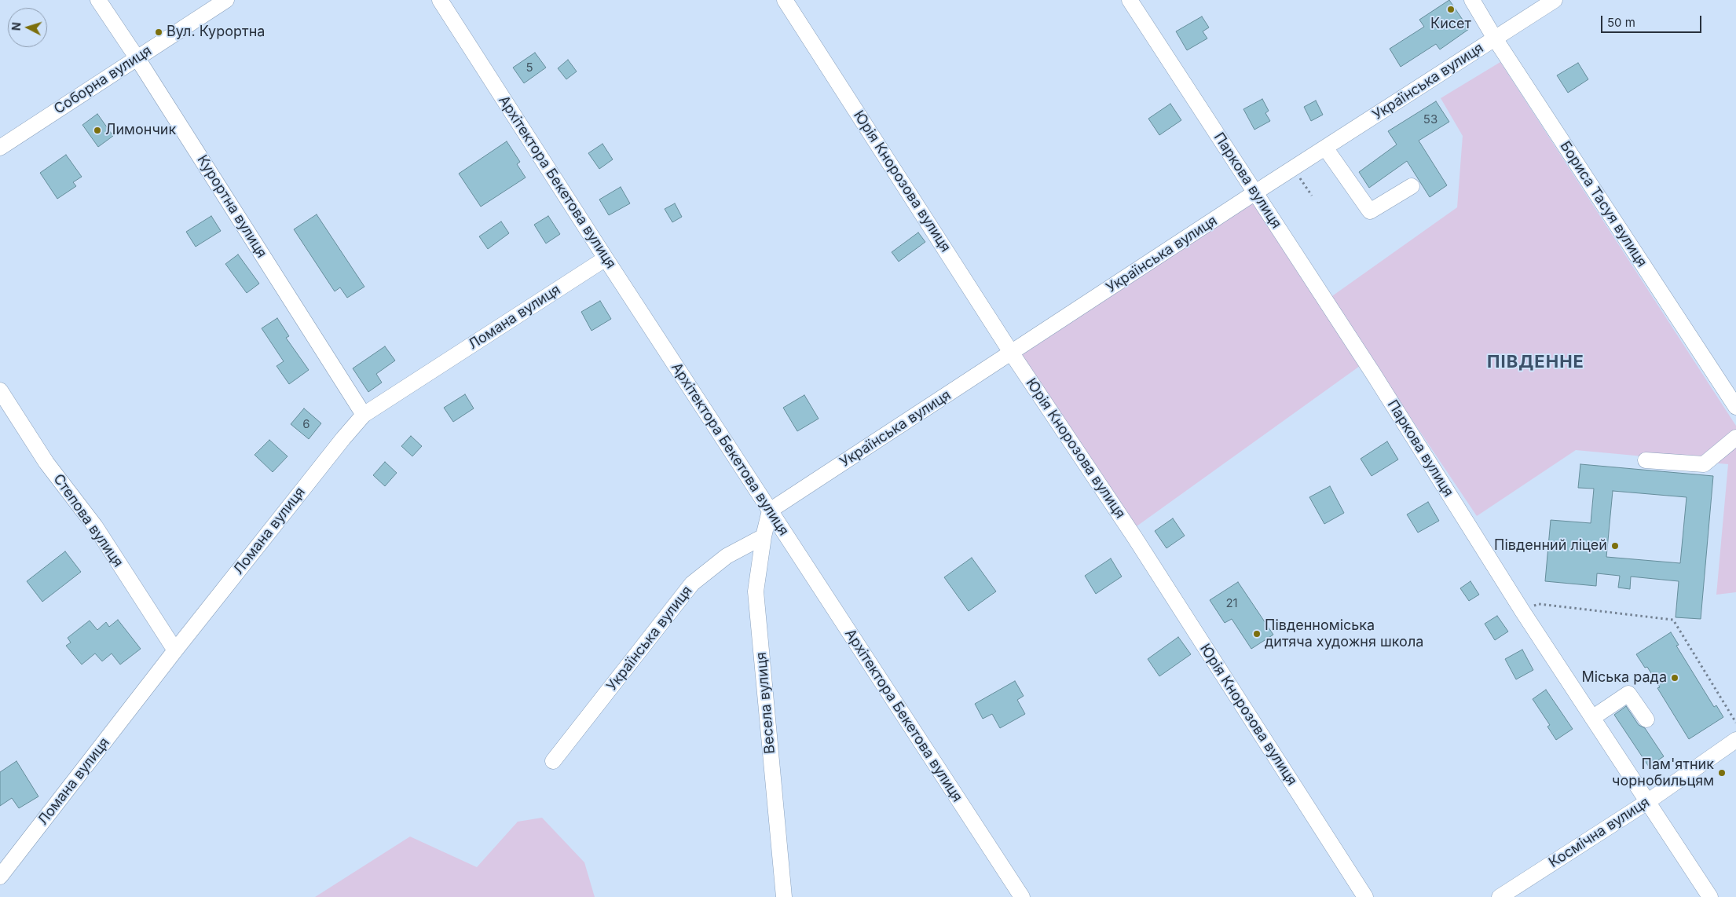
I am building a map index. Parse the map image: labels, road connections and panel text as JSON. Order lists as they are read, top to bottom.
{
  "streets": {
    "street": [
      "Соборна вулиця",
      "Українська вулиця",
      "Паркова вулиця",
      "Юрія Кнорозова вулиця",
      "Архітектора Бекетова вулиця",
      "Бориса Тасуя вулиця",
      "Курортна вулиця",
      "Ломана вулиця",
      "Степова вулиця",
      "Весела вулиця",
      "Космічна вулиця"
    ]
  },
  "crossings": [
    ["Соборна вулиця", "Курортна вулиця"],
    ["Українська вулиця", "Паркова вулиця"],
    ["Українська вулиця", "Юрія Кнорозова вулиця"],
    ["Українська вулиця", "Архітектора Бекетова вулиця"],
    ["Українська вулиця", "Бориса Тасуя вулиця"],
    ["Українська вулиця", "Весела вулиця"],
    ["Паркова вулиця", "Космічна вулиця"],
    ["Архітектора Бекетова вулиця", "Ломана вулиця"],
    ["Архітектора Бекетова вулиця", "Весела вулиця"],
    ["Курортна вулиця", "Ломана вулиця"],
    ["Ломана вулиця", "Степова вулиця"]
  ],
  "districts": ["ПІВДЕННЕ"],
  "places": [
    "Кисет",
    "Вул. Курортна",
    "Лимончик",
    "Південний ліцей",
    "Південноміська дитяча художня школа",
    "Міська рада",
    "Пам'ятник чорнобильцям"
  ],
  "house_numbers": [
    "5",
    "53",
    "6",
    "21"
  ],
  "scale_bar": "50 m",
  "north": "left"
}
